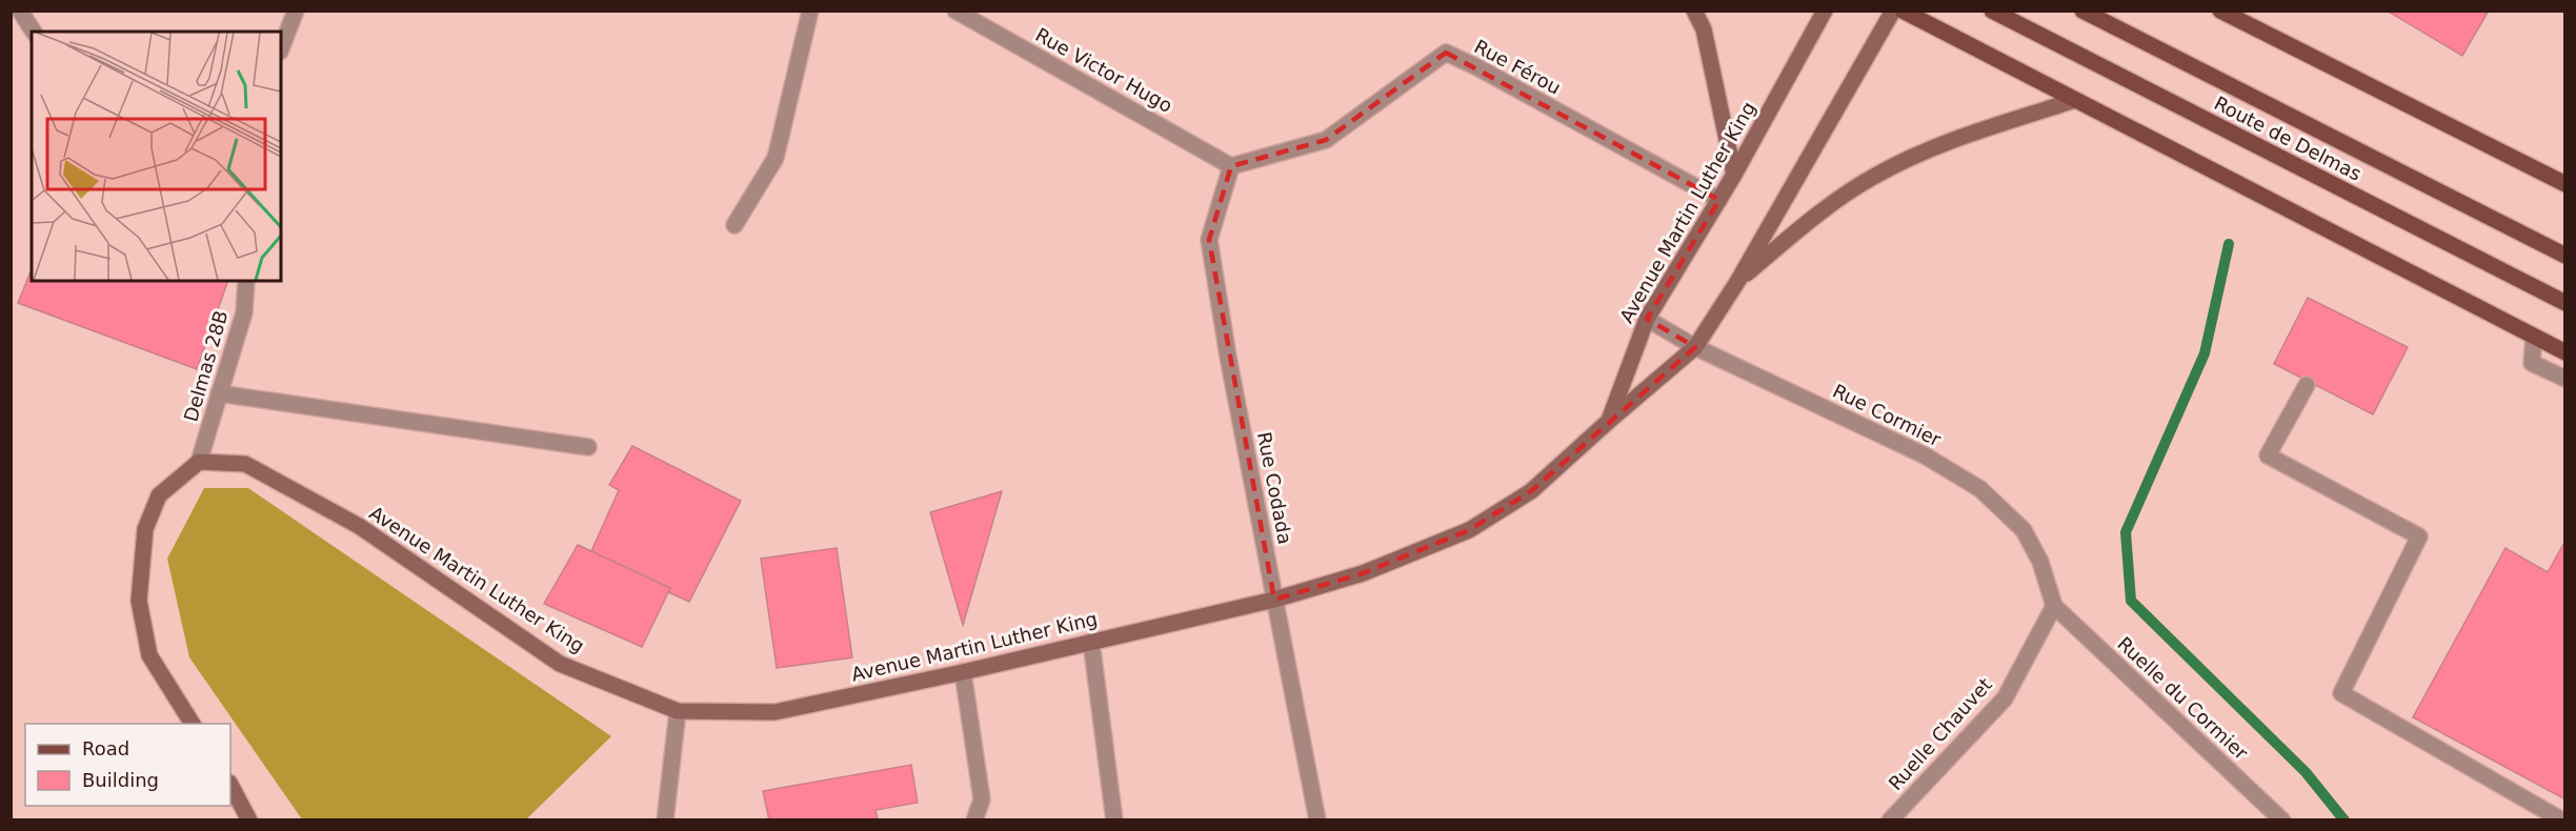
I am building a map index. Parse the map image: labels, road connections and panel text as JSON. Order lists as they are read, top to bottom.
{
  "streets": {
    "main road": ["Route de Delmas", "Avenue Martin Luther King"],
    "street": [
      "Rue Férou",
      "Rue Victor Hugo",
      "Delmas 28B",
      "Rue Cormier",
      "Rue Codada",
      "Ruelle du Cormier",
      "Ruelle Chauvet"
    ]
  },
  "crossings": [
    ["Rue Férou", "Rue Victor Hugo"],
    ["Rue Férou", "Avenue Martin Luther King"],
    ["Rue Férou", "Rue Codada"],
    ["Rue Victor Hugo", "Rue Codada"],
    ["Avenue Martin Luther King", "Delmas 28B"],
    ["Avenue Martin Luther King", "Rue Cormier"],
    ["Avenue Martin Luther King", "Rue Codada"],
    ["Rue Cormier", "Ruelle du Cormier"],
    ["Rue Cormier", "Ruelle Chauvet"],
    ["Ruelle du Cormier", "Ruelle Chauvet"]
  ],
  "legend": ["Road", "Building"]
}
